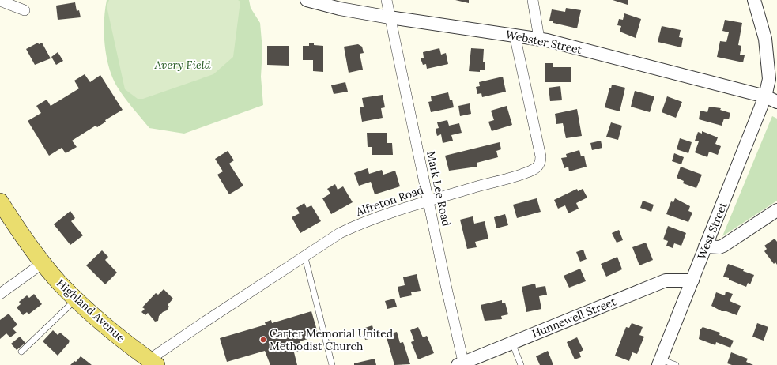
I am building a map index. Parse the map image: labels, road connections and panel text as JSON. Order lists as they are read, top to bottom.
{
  "streets": {
    "main road": ["Highland Avenue"],
    "street": [
      "Webster Street",
      "Mark Lee Road",
      "Alfreton Road",
      "West Street",
      "Hunnewell Street"
    ]
  },
  "crossings": [
    ["Webster Street", "Mark Lee Road"],
    ["Webster Street", "Alfreton Road"],
    ["Webster Street", "West Street"],
    ["Mark Lee Road", "Alfreton Road"],
    ["Mark Lee Road", "Hunnewell Street"],
    ["Alfreton Road", "Highland Avenue"],
    ["West Street", "Hunnewell Street"]
  ],
  "parks": ["Avery Field"],
  "places": ["Carter Memorial United Methodist Church"]
}
